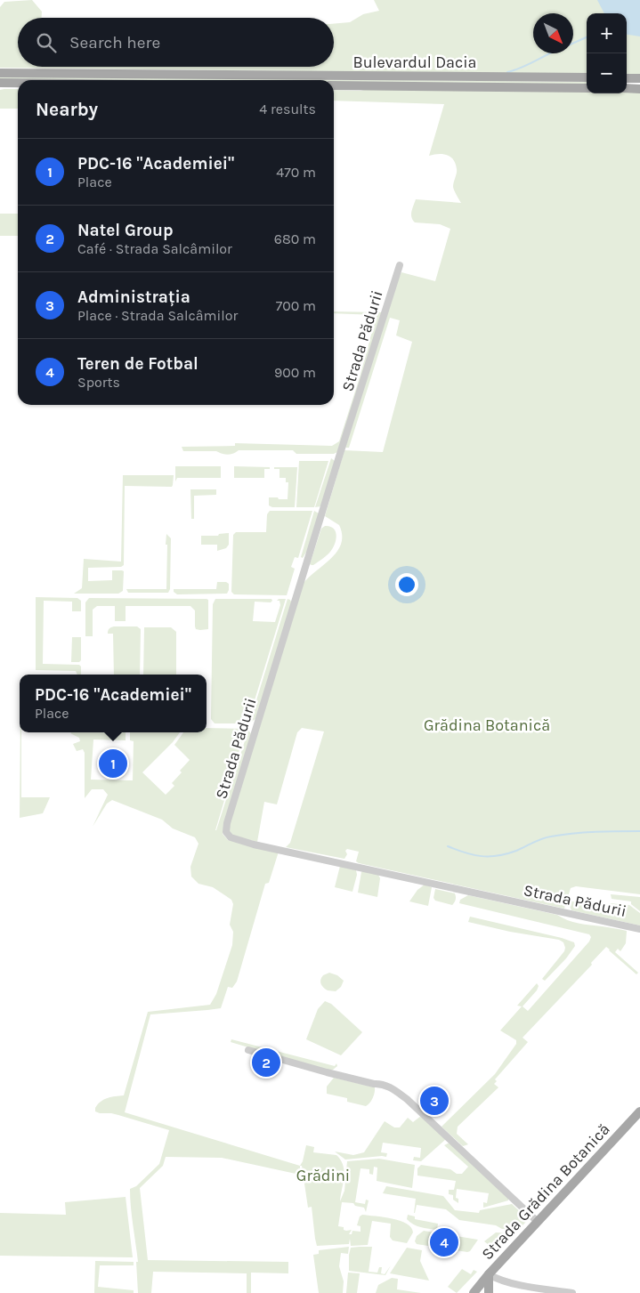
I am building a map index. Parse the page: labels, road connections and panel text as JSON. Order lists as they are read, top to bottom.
{
  "streets": {
    "main road": ["Bulevardul Dacia", "Strada Grădina Botanică"],
    "street": ["Strada Pădurii"]
  },
  "parks": ["Grădina Botanică", "Grădini"],
  "north": "bottom right",
  "page": {
    "map_buttons": ["+", "−"],
    "search": "Search here",
    "heading": ["Nearby", "4 results"],
    "list": [
      {
        "mark": "1",
        "name": "PDC-16 \"Academiei\"",
        "note": "Place",
        "value": "470 m"
      },
      {
        "mark": "2",
        "name": "Natel Group",
        "note": "Café · Strada Salcâmilor",
        "value": "680 m"
      },
      {
        "mark": "3",
        "name": "Administrația",
        "note": "Place · Strada Salcâmilor",
        "value": "700 m"
      },
      {
        "mark": "4",
        "name": "Teren de Fotbal",
        "note": "Sports",
        "value": "900 m"
      }
    ],
    "popup": ["PDC-16 \"Academiei\"", "Place"],
    "pins": [
      "1",
      "2",
      "3",
      "4"
    ]
  }
}
